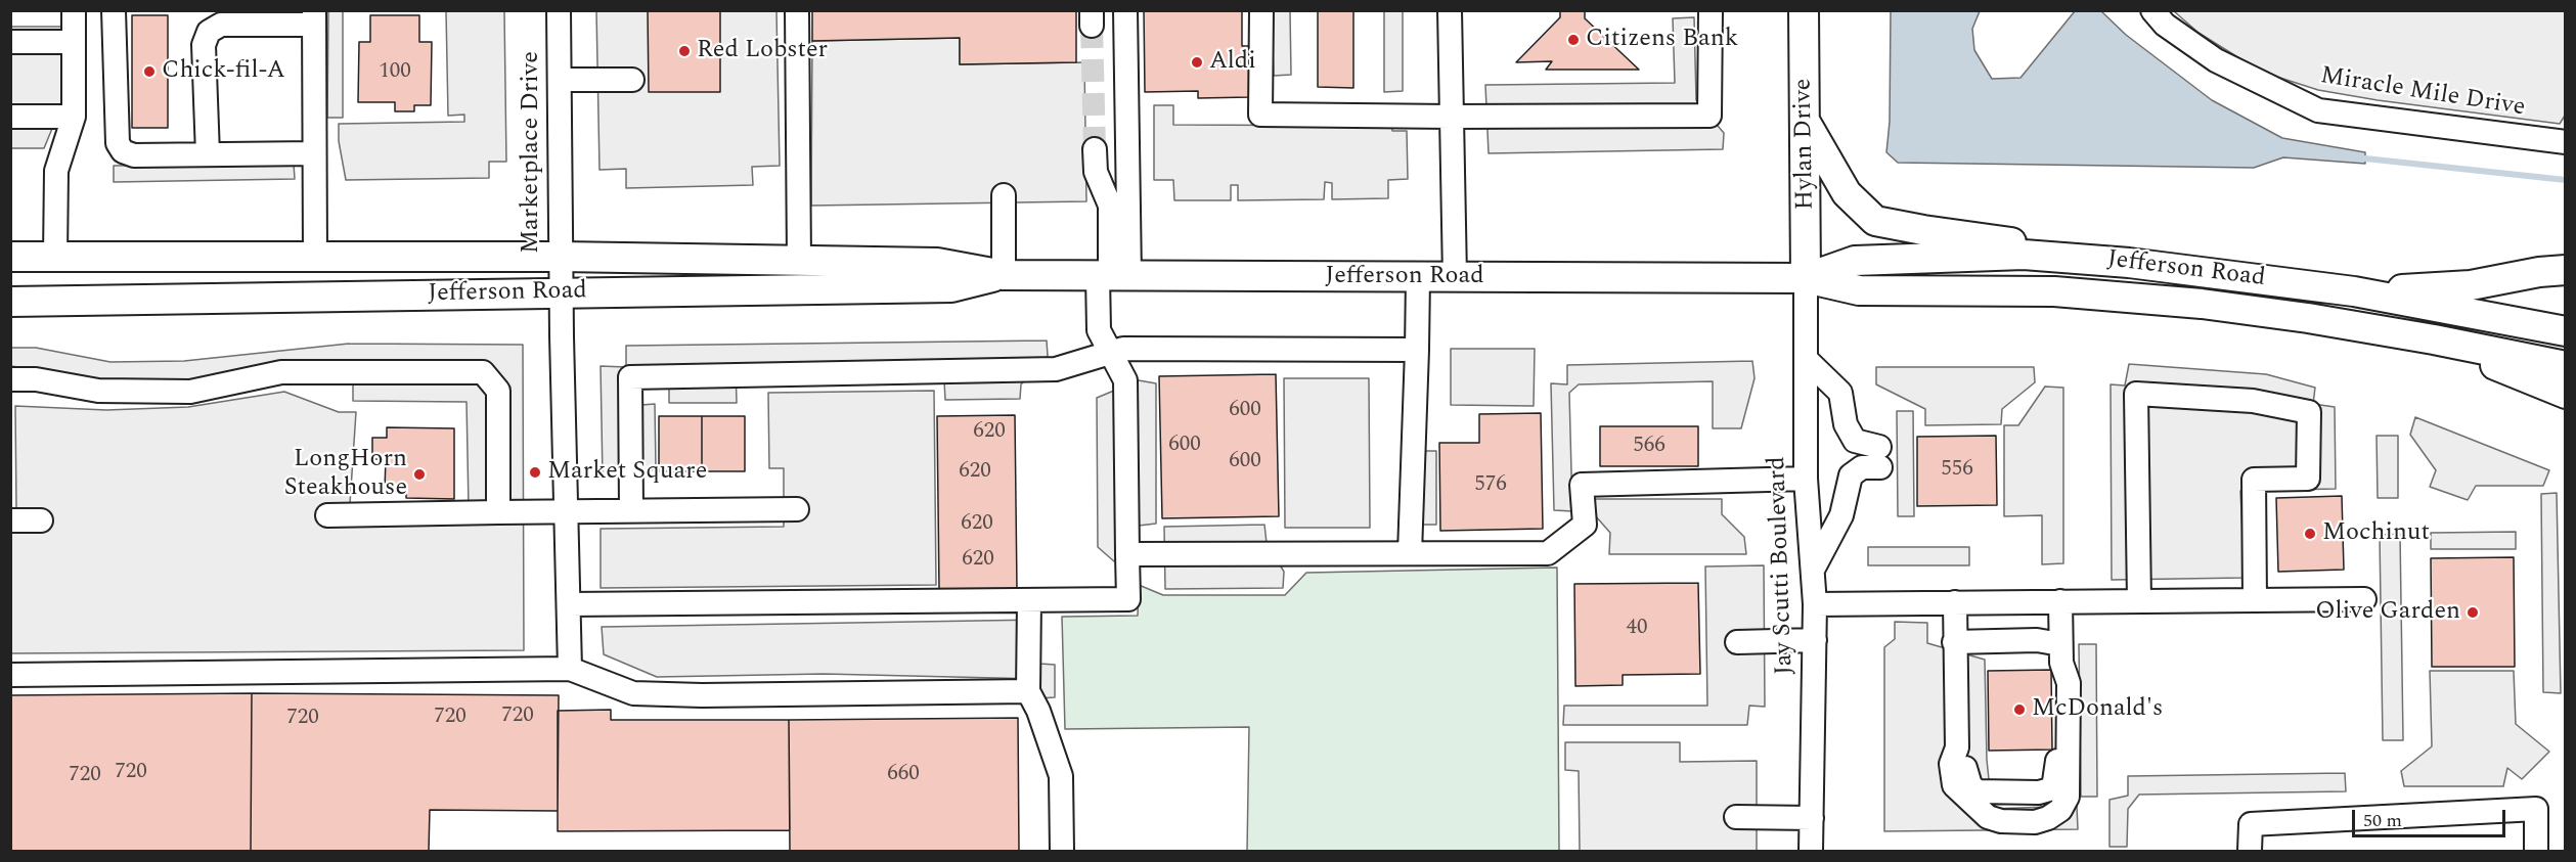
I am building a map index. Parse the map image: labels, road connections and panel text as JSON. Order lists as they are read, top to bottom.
{
  "streets": {
    "main road": ["Hylan Drive", "Jefferson Road"],
    "street": ["Miracle Mile Drive", "Marketplace Drive", "Jay Scutti Boulevard"]
  },
  "crossings": [
    ["Hylan Drive", "Jefferson Road"],
    ["Hylan Drive", "Jay Scutti Boulevard"],
    ["Marketplace Drive", "Jefferson Road"],
    ["Jefferson Road", "Jay Scutti Boulevard"]
  ],
  "places": [
    "Citizens Bank",
    "Red Lobster",
    "Aldi",
    "Chick-fil-A",
    "Market Square",
    "LongHorn Steakhouse",
    "Mochinut",
    "Olive Garden",
    "McDonald's"
  ],
  "house_numbers": [
    "100",
    "600",
    "620",
    "600",
    "566",
    "600",
    "556",
    "620",
    "576",
    "620",
    "620",
    "40",
    "720",
    "720",
    "720",
    "720",
    "660",
    "720"
  ],
  "scale_bar": "50 m"
}
